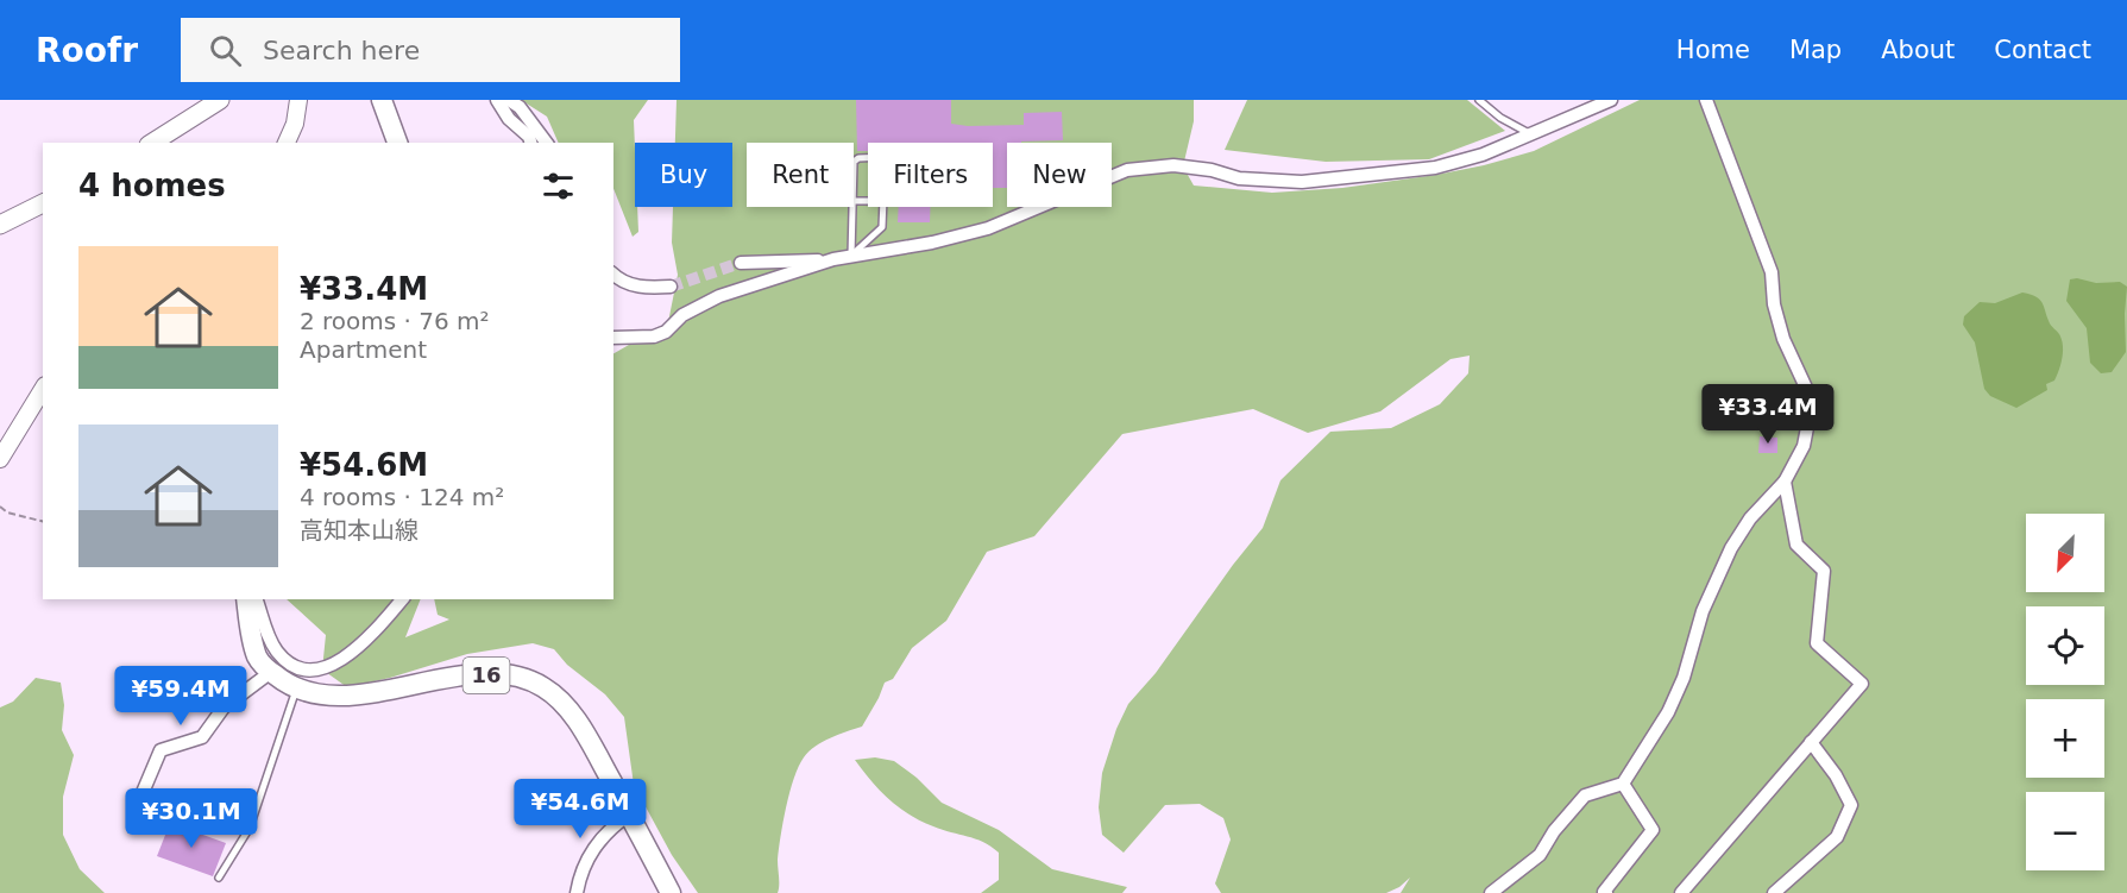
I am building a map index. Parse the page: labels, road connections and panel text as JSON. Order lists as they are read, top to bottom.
{
  "streets": {
    "main road": ["16"]
  },
  "north": "bottom left",
  "page": {
    "header": "Roofr",
    "search": "Search here",
    "nav": [
      "Home",
      "Map",
      "About",
      "Contact"
    ],
    "chip": [
      "Buy",
      "Rent",
      "Filters",
      "New"
    ],
    "heading": "4 homes",
    "list": [
      {
        "name": "¥33.4M",
        "note": "2 rooms · 76 m² · Apartment"
      },
      {
        "name": "¥54.6M",
        "note": "4 rooms · 124 m² · 高知本山線"
      }
    ],
    "price": [
      "¥33.4M",
      "¥59.4M",
      "¥54.6M",
      "¥30.1M"
    ],
    "map_buttons": ["+", "−"]
  }
}
